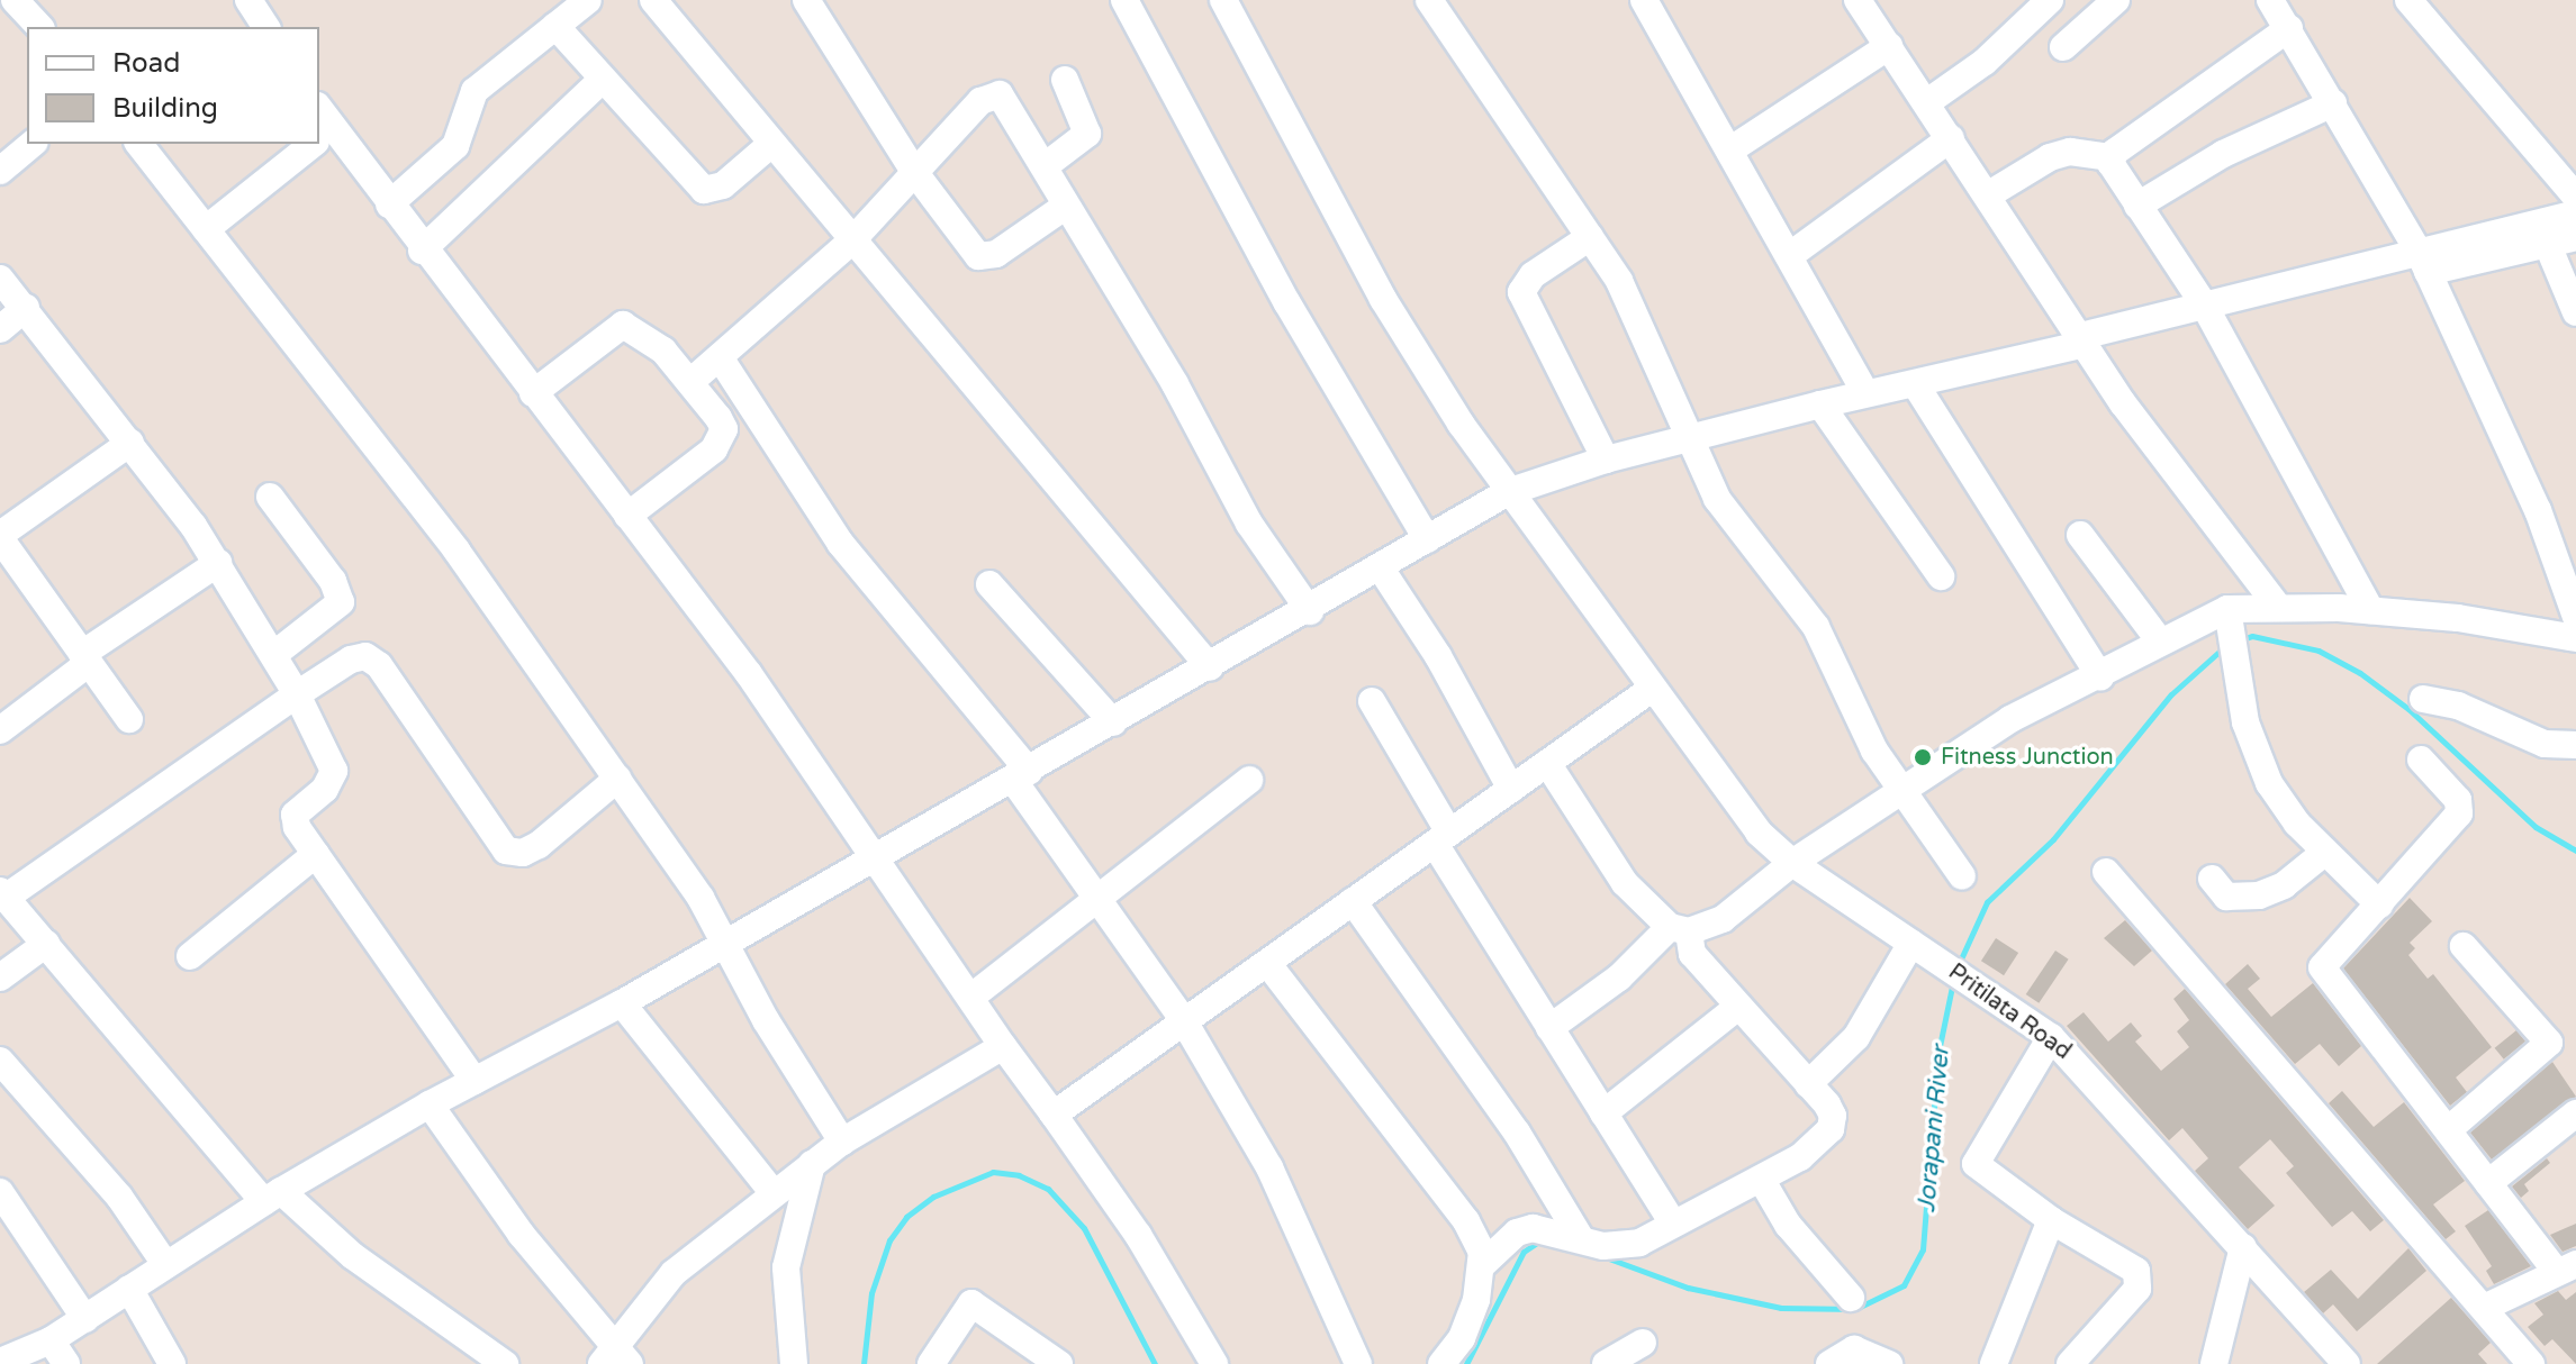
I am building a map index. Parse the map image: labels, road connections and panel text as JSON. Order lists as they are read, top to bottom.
{
  "streets": {
    "street": ["Pritilata Road"]
  },
  "water": ["Jorapani River"],
  "places": ["Fitness Junction"],
  "legend": ["Road", "Building"]
}
